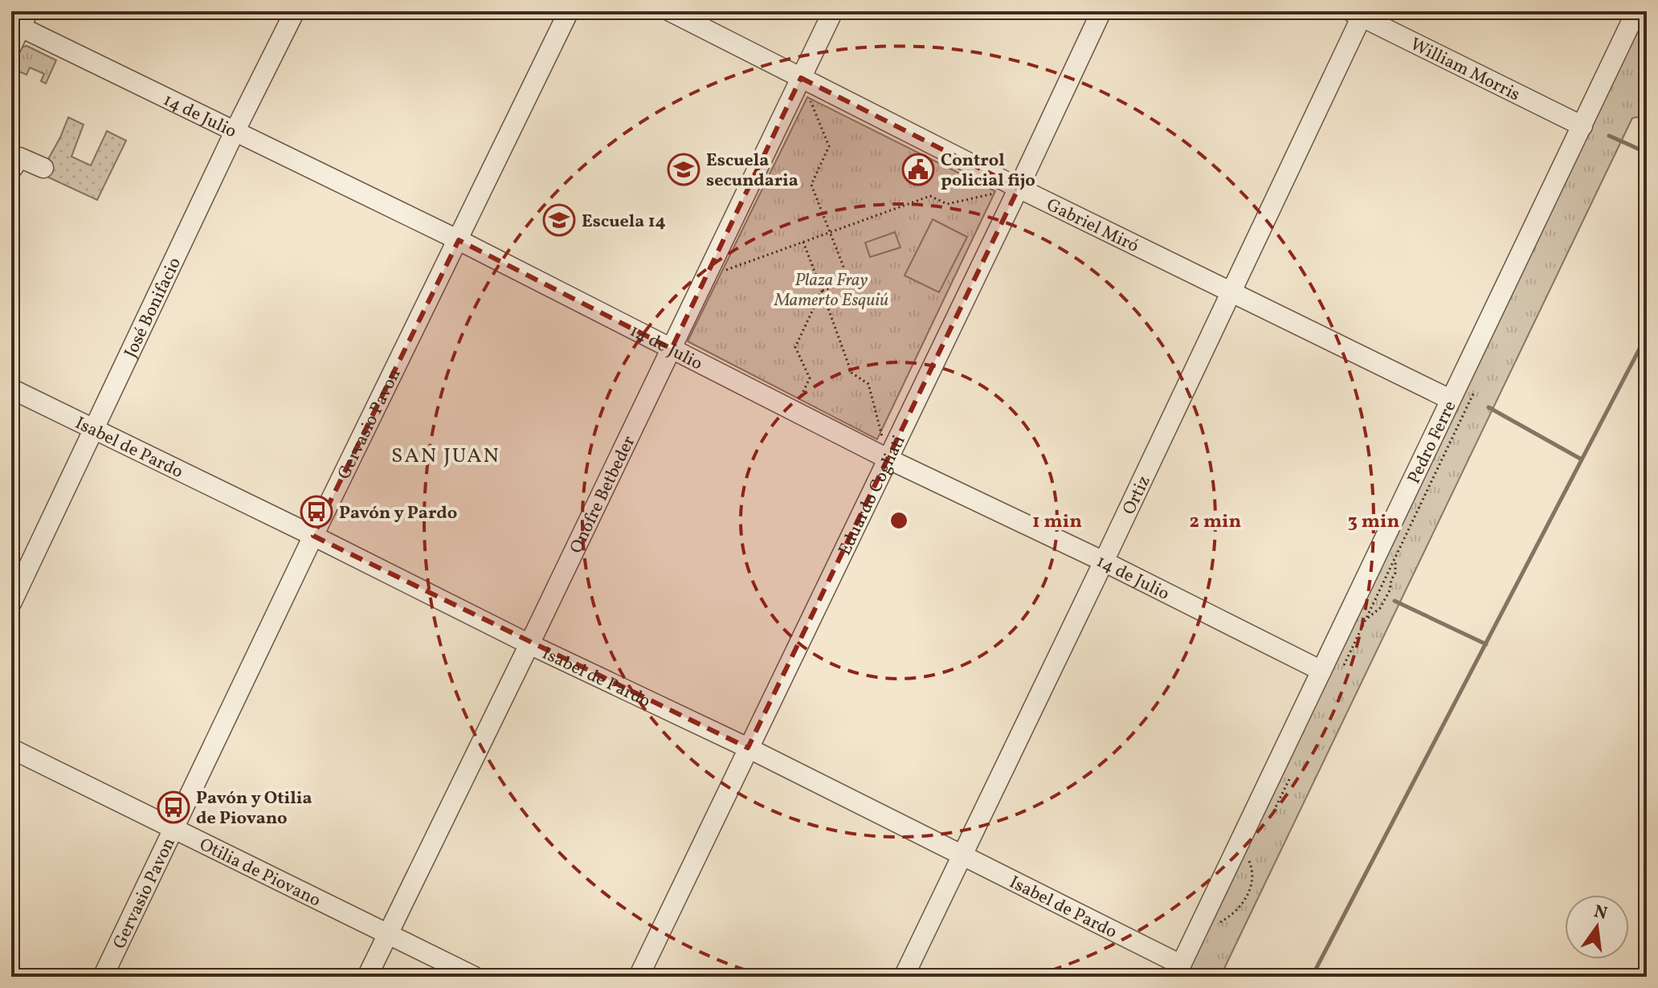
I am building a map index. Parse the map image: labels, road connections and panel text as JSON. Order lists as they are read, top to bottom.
{
  "streets": {
    "street": [
      "William Morris",
      "14 de Julio",
      "Gabriel Miró",
      "José Bonifacio",
      "Gervasio Pavon",
      "Pedro Ferre",
      "Isabel de Pardo",
      "Eduardo Cogliati",
      "Onófre Betbeder",
      "Ortiz",
      "Otilia de Piovano"
    ]
  },
  "crossings": [
    ["William Morris", "Pedro Ferre"],
    ["William Morris", "Ortiz"],
    ["14 de Julio", "José Bonifacio"],
    ["14 de Julio", "Gervasio Pavon"],
    ["14 de Julio", "Pedro Ferre"],
    ["14 de Julio", "Eduardo Cogliati"],
    ["14 de Julio", "Onófre Betbeder"],
    ["14 de Julio", "Ortiz"],
    ["Gabriel Miró", "Pedro Ferre"],
    ["Gabriel Miró", "Eduardo Cogliati"],
    ["Gabriel Miró", "Onófre Betbeder"],
    ["Gabriel Miró", "Ortiz"],
    ["José Bonifacio", "Isabel de Pardo"],
    ["Gervasio Pavon", "Isabel de Pardo"],
    ["Gervasio Pavon", "Otilia de Piovano"],
    ["Pedro Ferre", "Isabel de Pardo"],
    ["Isabel de Pardo", "Eduardo Cogliati"],
    ["Isabel de Pardo", "Onófre Betbeder"],
    ["Isabel de Pardo", "Ortiz"],
    ["Onófre Betbeder", "Otilia de Piovano"]
  ],
  "districts": ["SAN JUAN"],
  "parks": ["Plaza Fray Mamerto Esquiú"],
  "places": {
    "school or university": ["Escuela secundaria", "Escuela 14"],
    "public building": ["Control policial fijo"],
    "bus stop": ["Pavón y Pardo", "Pavón y Otilia de Piovano"]
  },
  "north": "top",
  "rings": ["1 min", "2 min", "3 min"]
}
